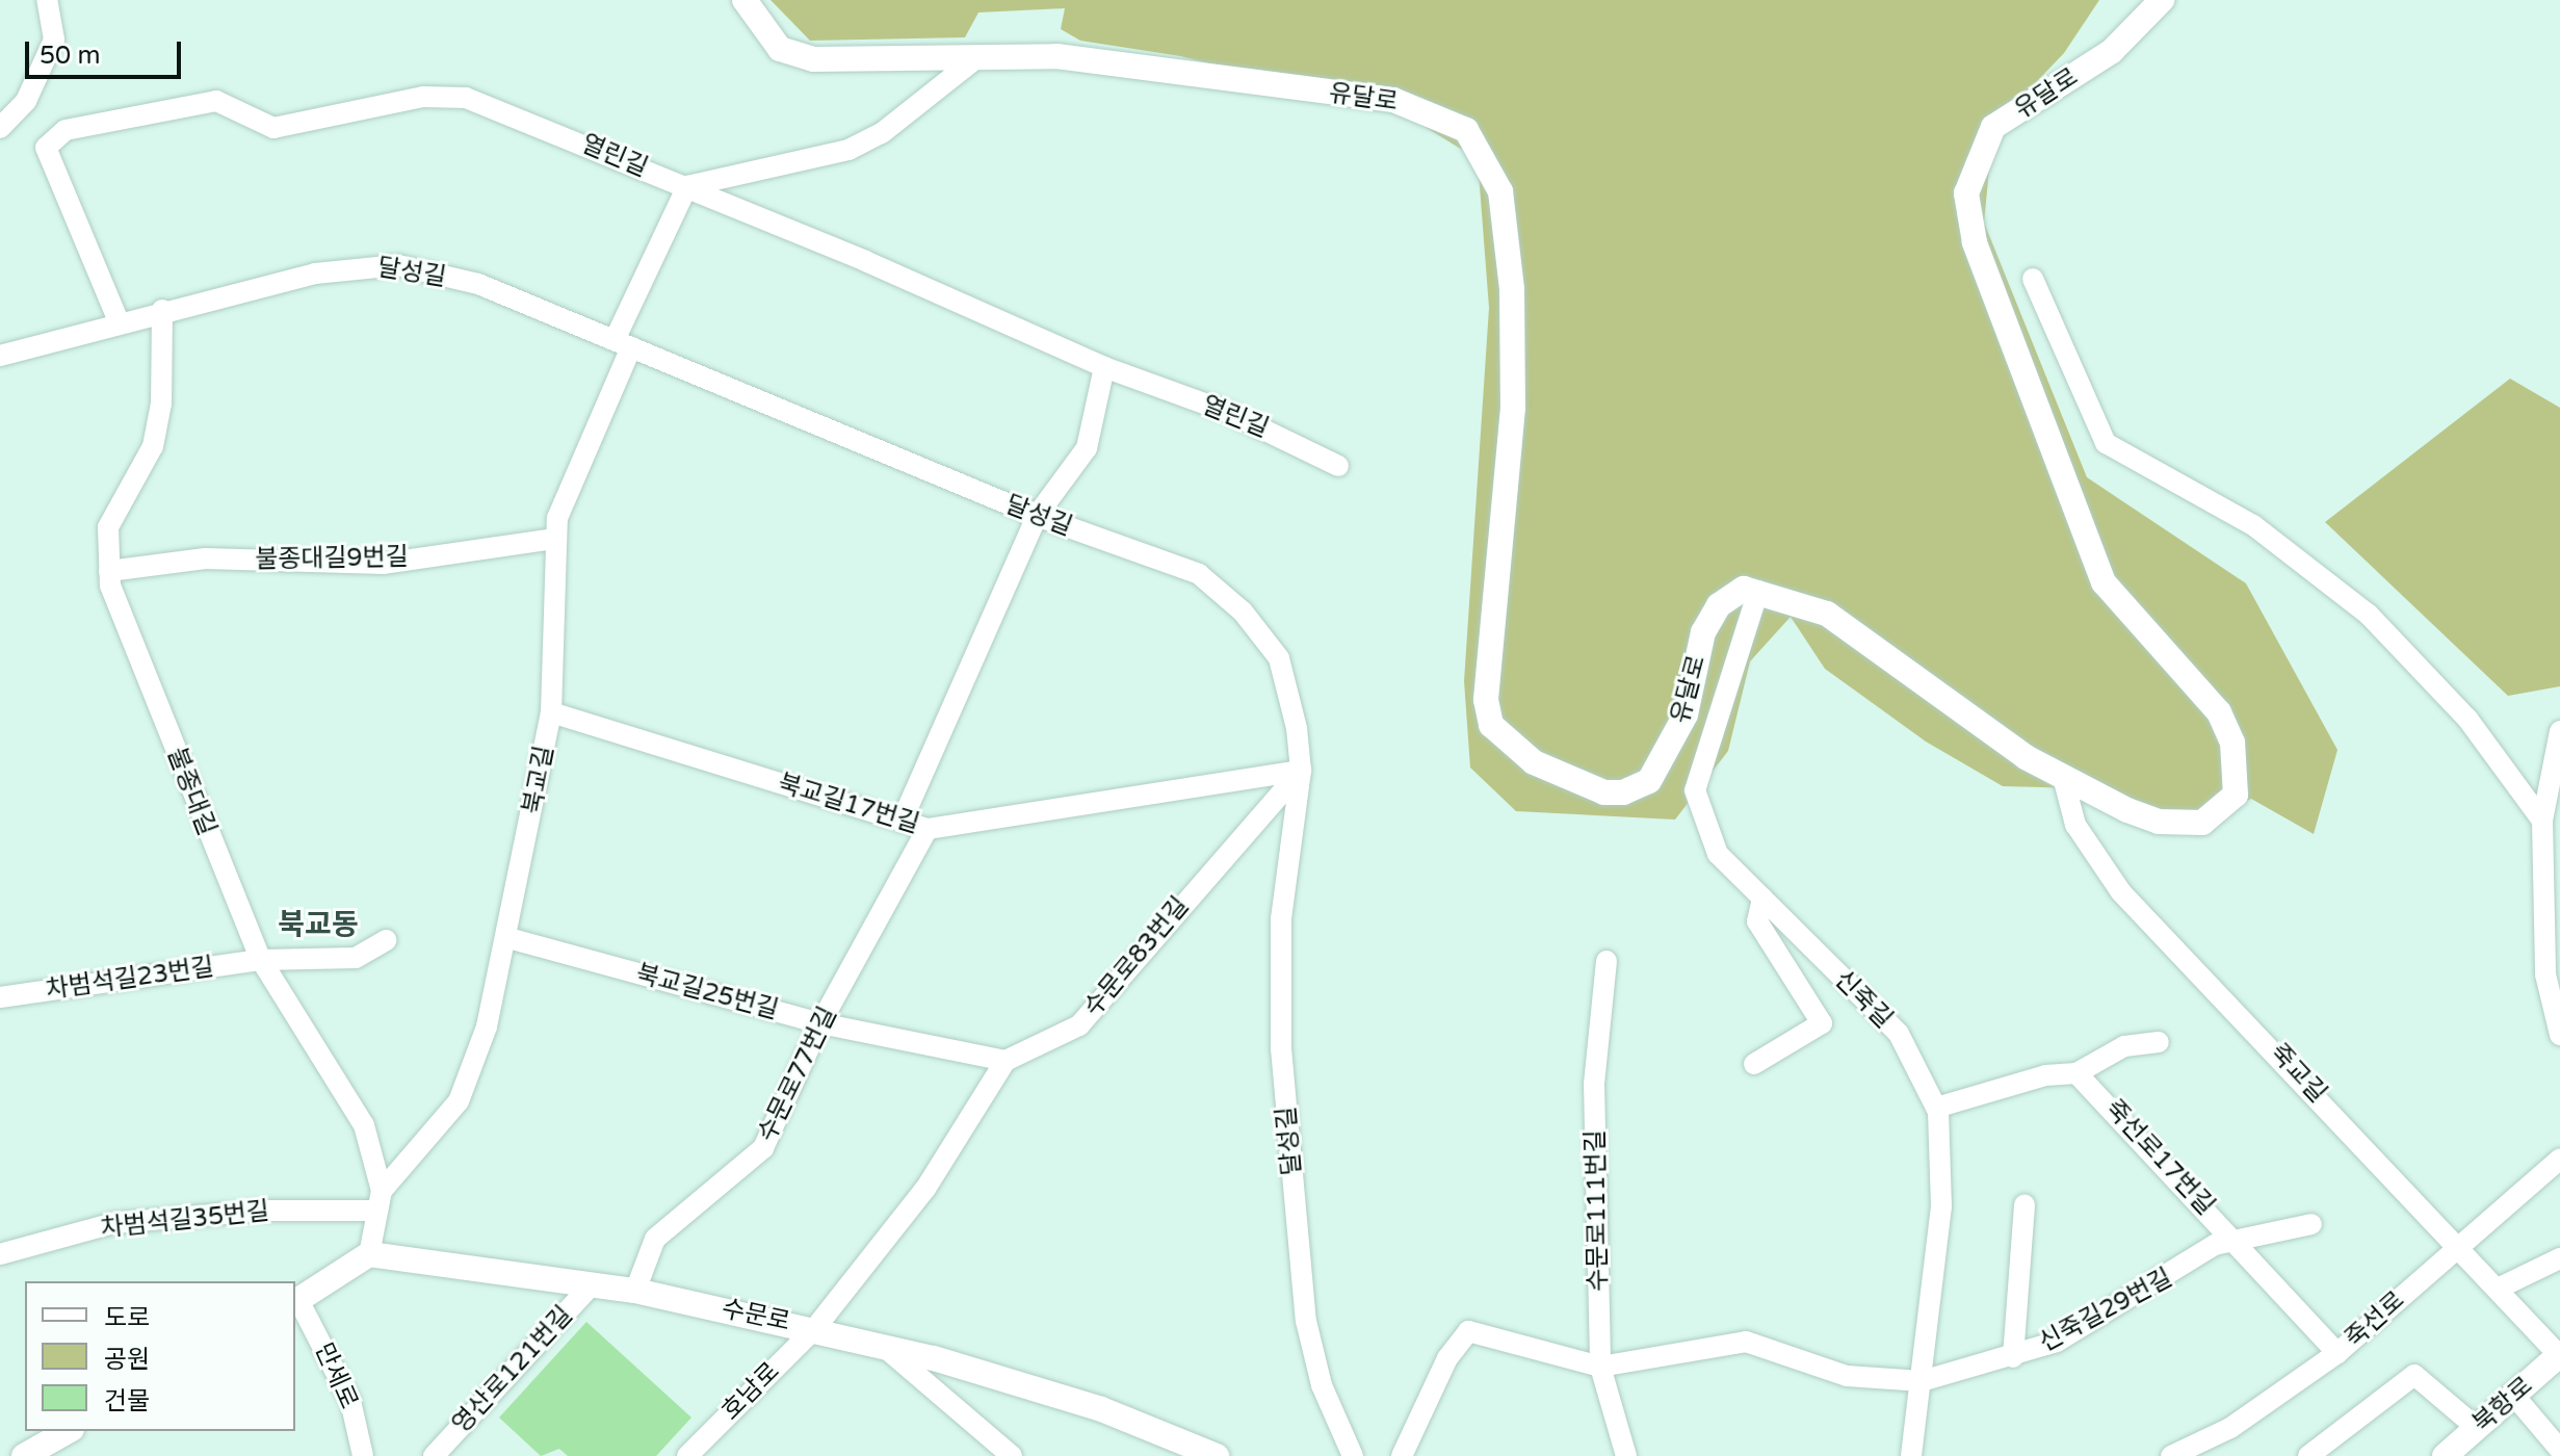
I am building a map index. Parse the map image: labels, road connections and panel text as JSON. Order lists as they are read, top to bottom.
{
  "streets": {
    "street": [
      "유달로",
      "열린길",
      "달성길",
      "불종대길9번길",
      "북교길",
      "불종대길",
      "북교길17번길",
      "수문로83번길",
      "차범석길23번길",
      "북교길25번길",
      "신죽길",
      "죽교길",
      "수문로77번길",
      "죽선로17번길",
      "수문로111번길",
      "차범석길35번길",
      "신죽길29번길",
      "수문로",
      "죽선로",
      "영산로121번길",
      "만세로",
      "호남로",
      "북항로"
    ]
  },
  "crossings": [
    ["유달로", "신죽길"],
    ["유달로", "죽교길"],
    ["열린길", "달성길"],
    ["열린길", "북교길"],
    ["달성길", "북교길"],
    ["달성길", "불종대길"],
    ["달성길", "북교길17번길"],
    ["달성길", "수문로83번길"],
    ["불종대길9번길", "북교길"],
    ["불종대길9번길", "불종대길"],
    ["북교길", "불종대길"],
    ["북교길", "북교길17번길"],
    ["북교길", "북교길25번길"],
    ["북교길", "차범석길35번길"],
    ["불종대길", "차범석길23번길"],
    ["불종대길", "차범석길35번길"],
    ["불종대길", "수문로"],
    ["북교길17번길", "수문로83번길"],
    ["북교길17번길", "수문로77번길"],
    ["수문로83번길", "북교길25번길"],
    ["북교길25번길", "수문로77번길"],
    ["신죽길", "신죽길29번길"],
    ["죽교길", "죽선로"],
    ["죽교길", "북항로"],
    ["수문로77번길", "수문로"],
    ["죽선로17번길", "신죽길29번길"],
    ["죽선로17번길", "죽선로"],
    ["수문로111번길", "신죽길29번길"],
    ["수문로", "영산로121번길"],
    ["수문로", "호남로"]
  ],
  "districts": ["북교동"],
  "legend": ["도로", "공원", "건물"],
  "scale_bar": "50 m"
}
